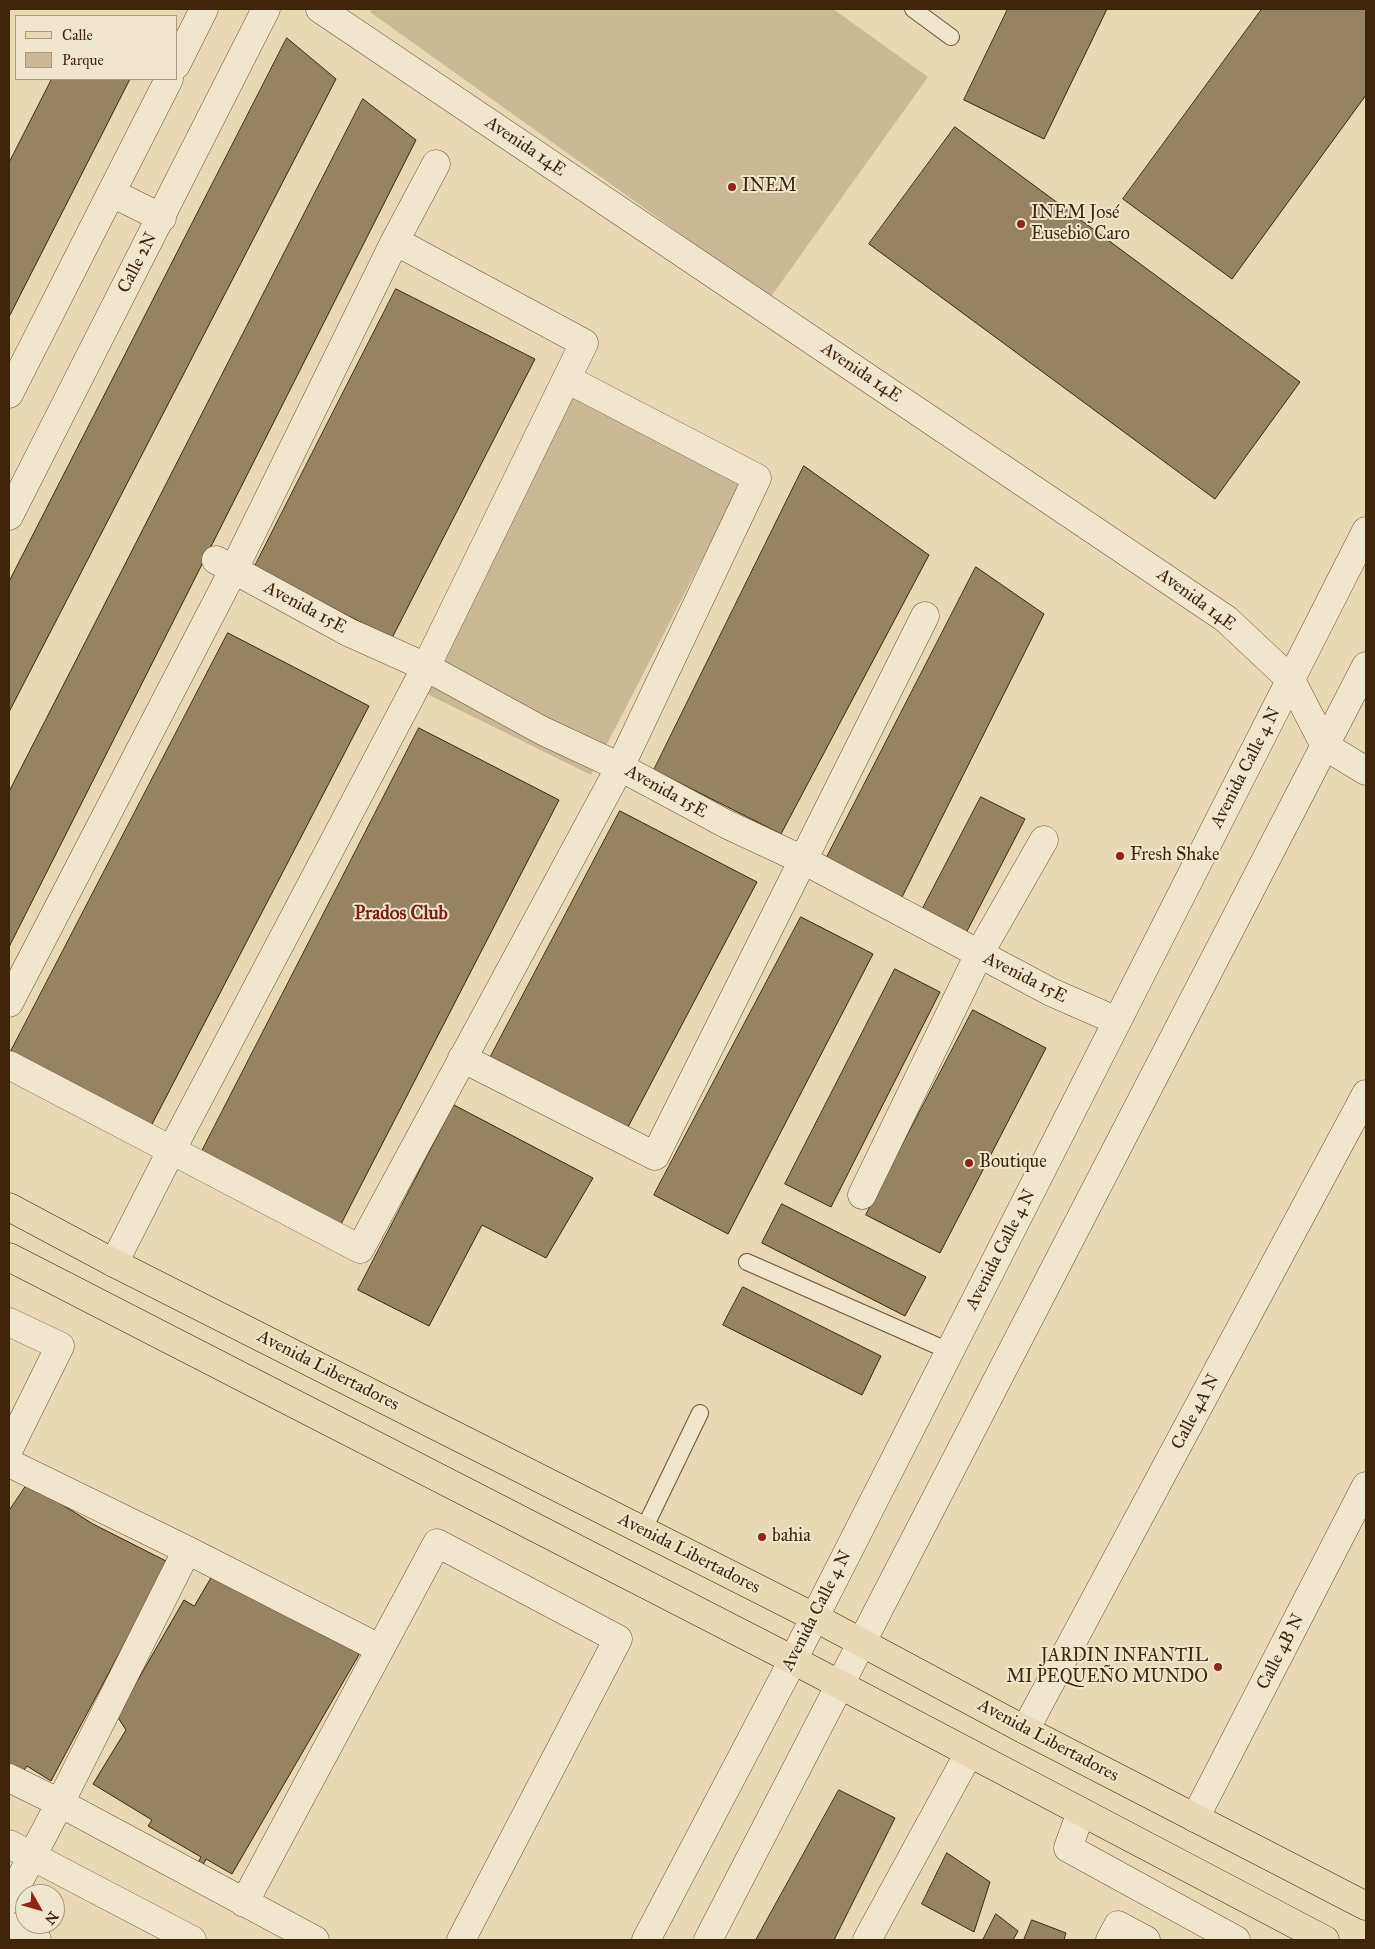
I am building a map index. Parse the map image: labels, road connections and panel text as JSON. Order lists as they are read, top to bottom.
{
  "streets": {
    "main road": ["Avenida Libertadores"],
    "street": [
      "Avenida 14E",
      "Calle 2N",
      "Avenida 15E",
      "Avenida Calle 4 N",
      "Calle 4A N",
      "Calle 4B N"
    ]
  },
  "crossings": [
    ["Avenida 14E", "Avenida Calle 4 N"],
    ["Avenida 15E", "Avenida Calle 4 N"],
    ["Avenida Calle 4 N", "Avenida Libertadores"],
    ["Avenida Libertadores", "Calle 4A N"],
    ["Avenida Libertadores", "Calle 4B N"]
  ],
  "districts": ["Prados Club"],
  "places": [
    "INEM",
    "INEM José Eusebio Caro",
    "Fresh Shake",
    "Boutique",
    "bahia",
    "JARDIN INFANTIL MI PEQUEÑO MUNDO"
  ],
  "legend": ["Calle", "Parque"],
  "north": "bottom right"
}
